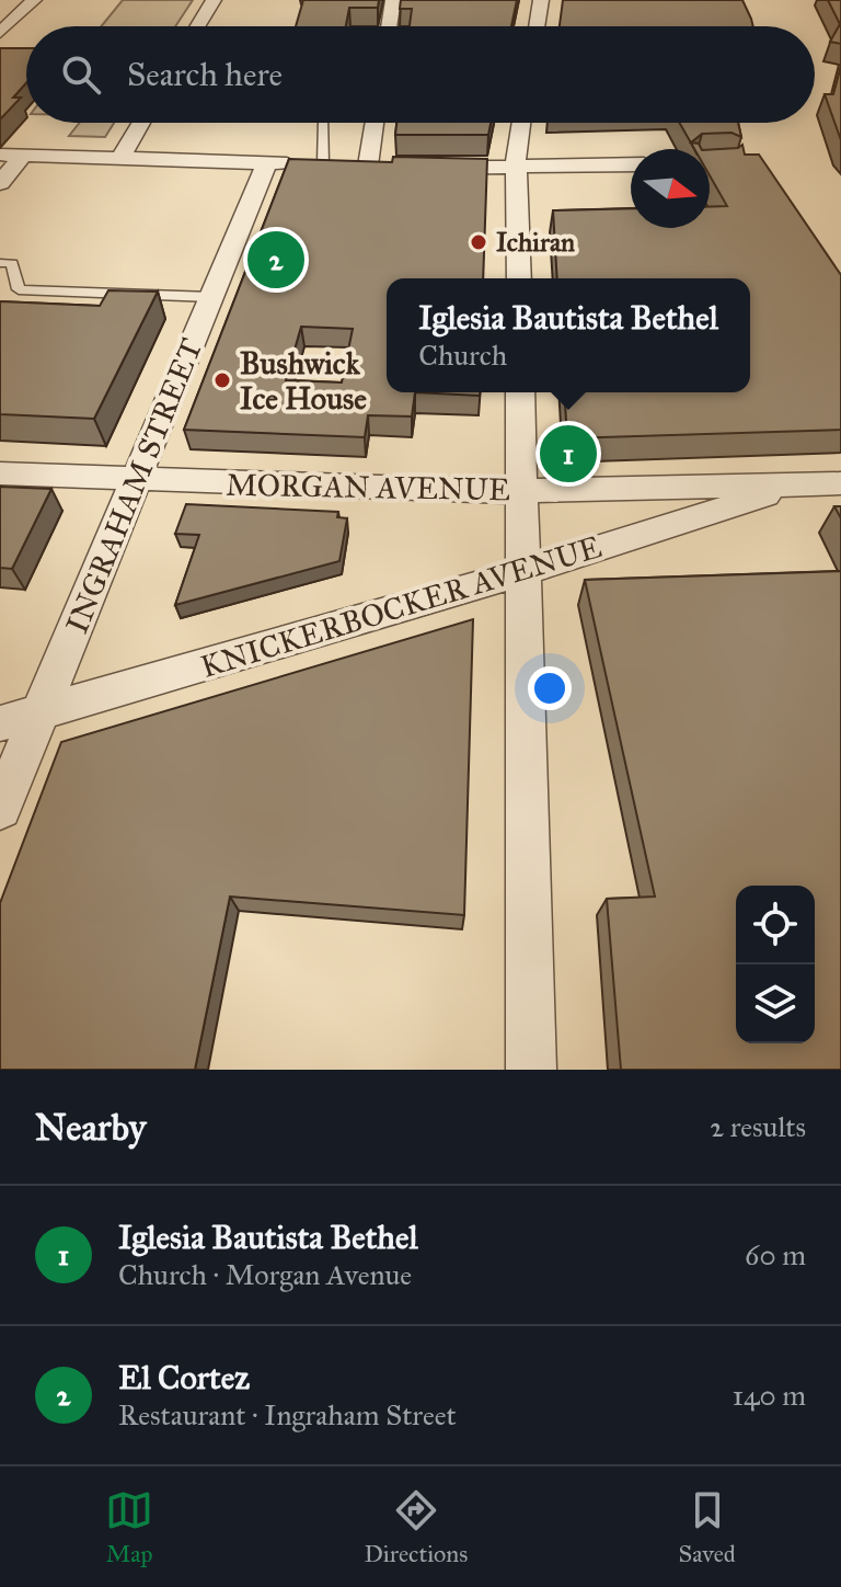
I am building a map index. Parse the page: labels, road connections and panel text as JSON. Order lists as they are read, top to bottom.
{
  "streets": {
    "street": ["INGRAHAM STREET", "MORGAN AVENUE", "KNICKERBOCKER AVENUE"]
  },
  "crossings": [
    ["INGRAHAM STREET", "MORGAN AVENUE"],
    ["INGRAHAM STREET", "KNICKERBOCKER AVENUE"],
    ["MORGAN AVENUE", "KNICKERBOCKER AVENUE"]
  ],
  "places": ["Ichiran", "Bushwick Ice House"],
  "north": "right",
  "page": {
    "search": "Search here",
    "pins": ["2", "1"],
    "popup": ["Iglesia Bautista Bethel", "Church"],
    "heading": ["Nearby", "2 results"],
    "list": [
      {
        "mark": "1",
        "name": "Iglesia Bautista Bethel",
        "note": "Church · Morgan Avenue",
        "value": "60 m"
      },
      {
        "mark": "2",
        "name": "El Cortez",
        "note": "Restaurant · Ingraham Street",
        "value": "140 m"
      }
    ],
    "nav": ["Map", "Directions", "Saved"]
  }
}
